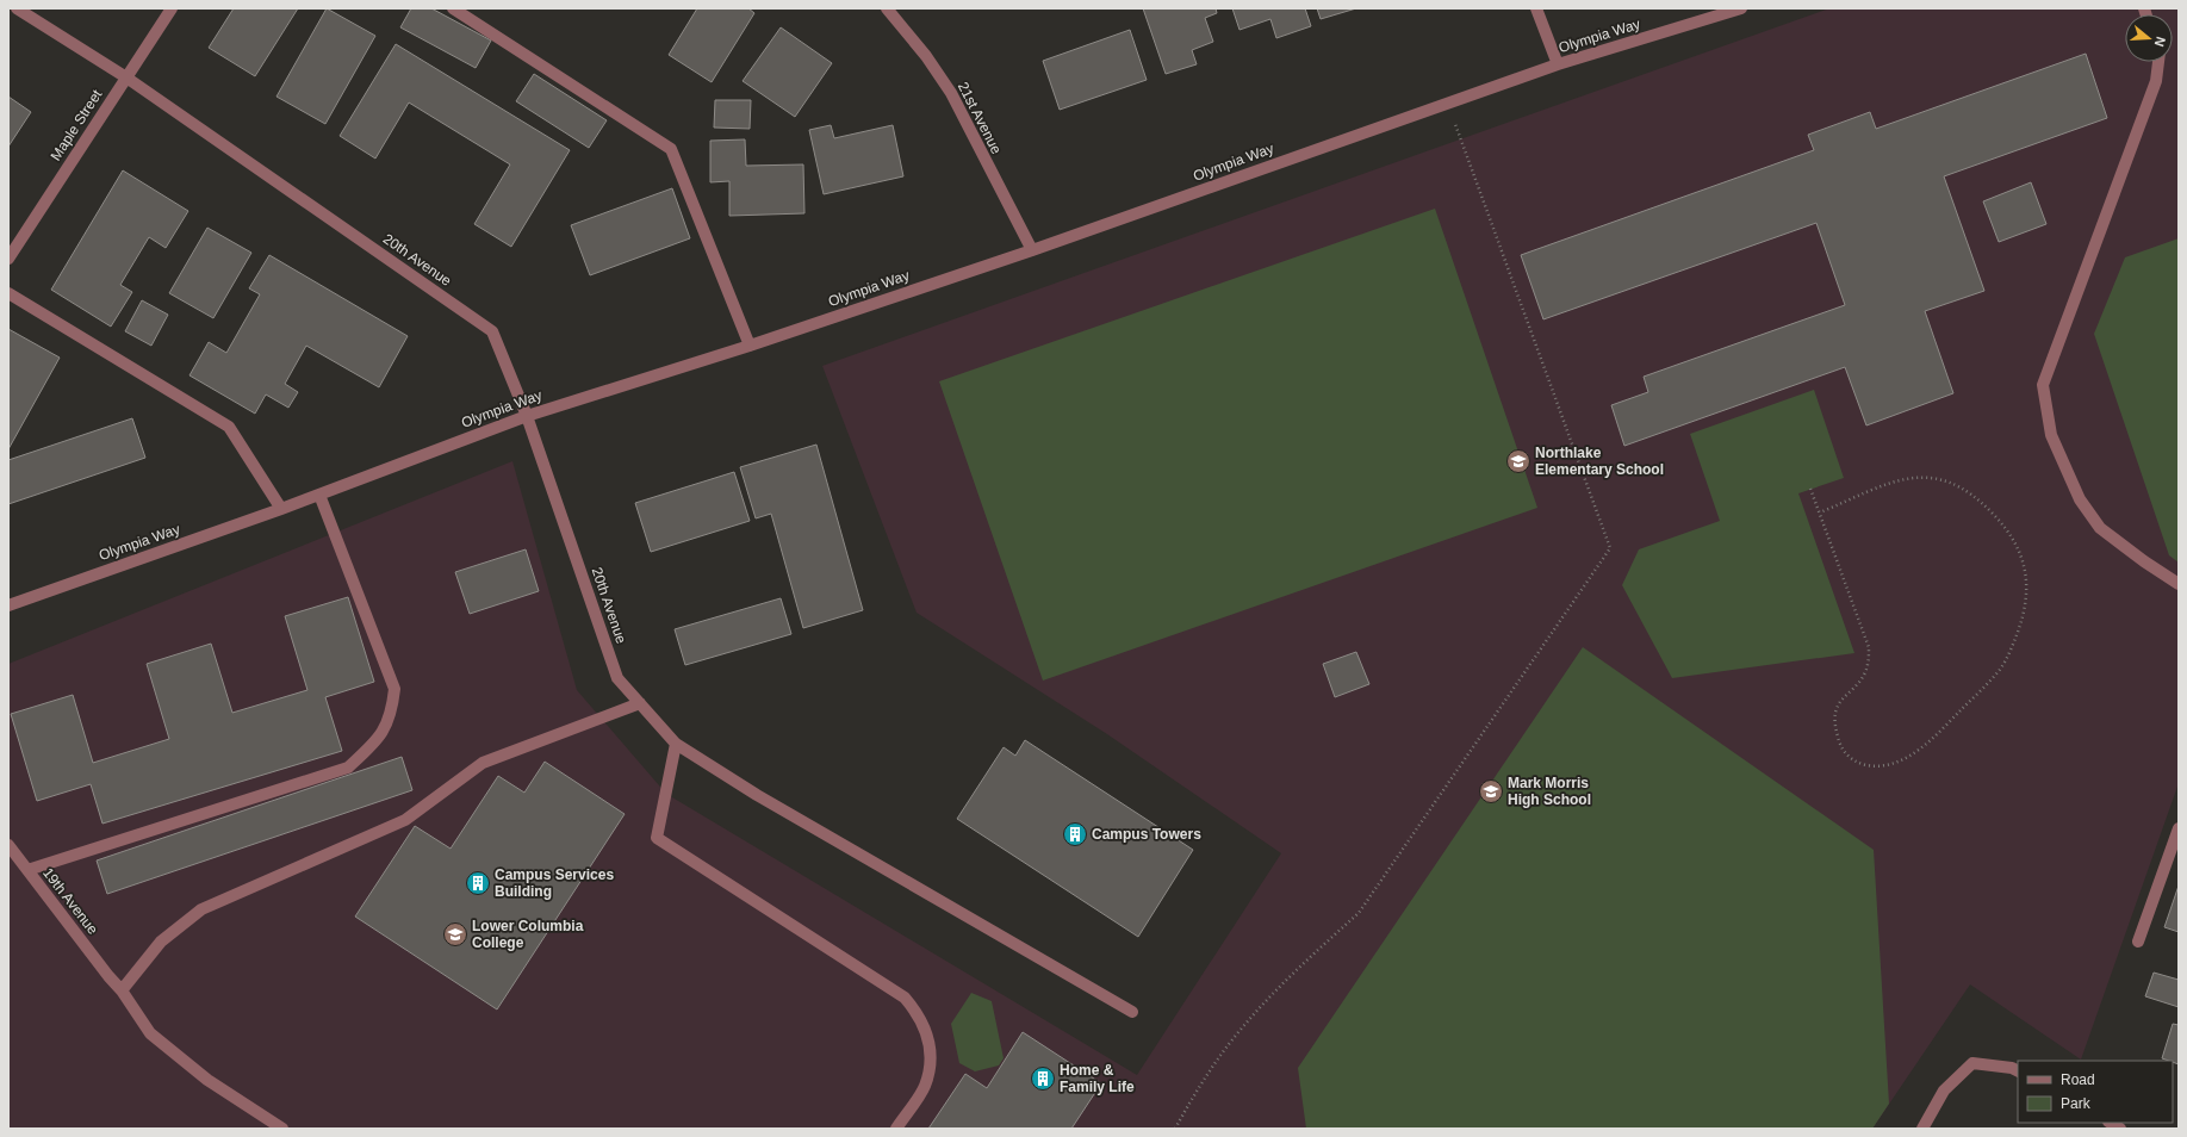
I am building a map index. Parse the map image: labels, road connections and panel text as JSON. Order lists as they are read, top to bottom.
{
  "streets": {
    "street": [
      "Olympia Way",
      "21st Avenue",
      "Maple Street",
      "20th Avenue",
      "19th Avenue"
    ]
  },
  "crossings": [
    ["Olympia Way", "21st Avenue"],
    ["Olympia Way", "20th Avenue"],
    ["Maple Street", "20th Avenue"]
  ],
  "places": {
    "school or university": ["Northlake Elementary School", "Mark Morris High School", "Lower Columbia College"],
    "building": ["Campus Towers", "Campus Services Building", "Home & Family Life"]
  },
  "legend": ["Road", "Park"],
  "north": "right"
}
